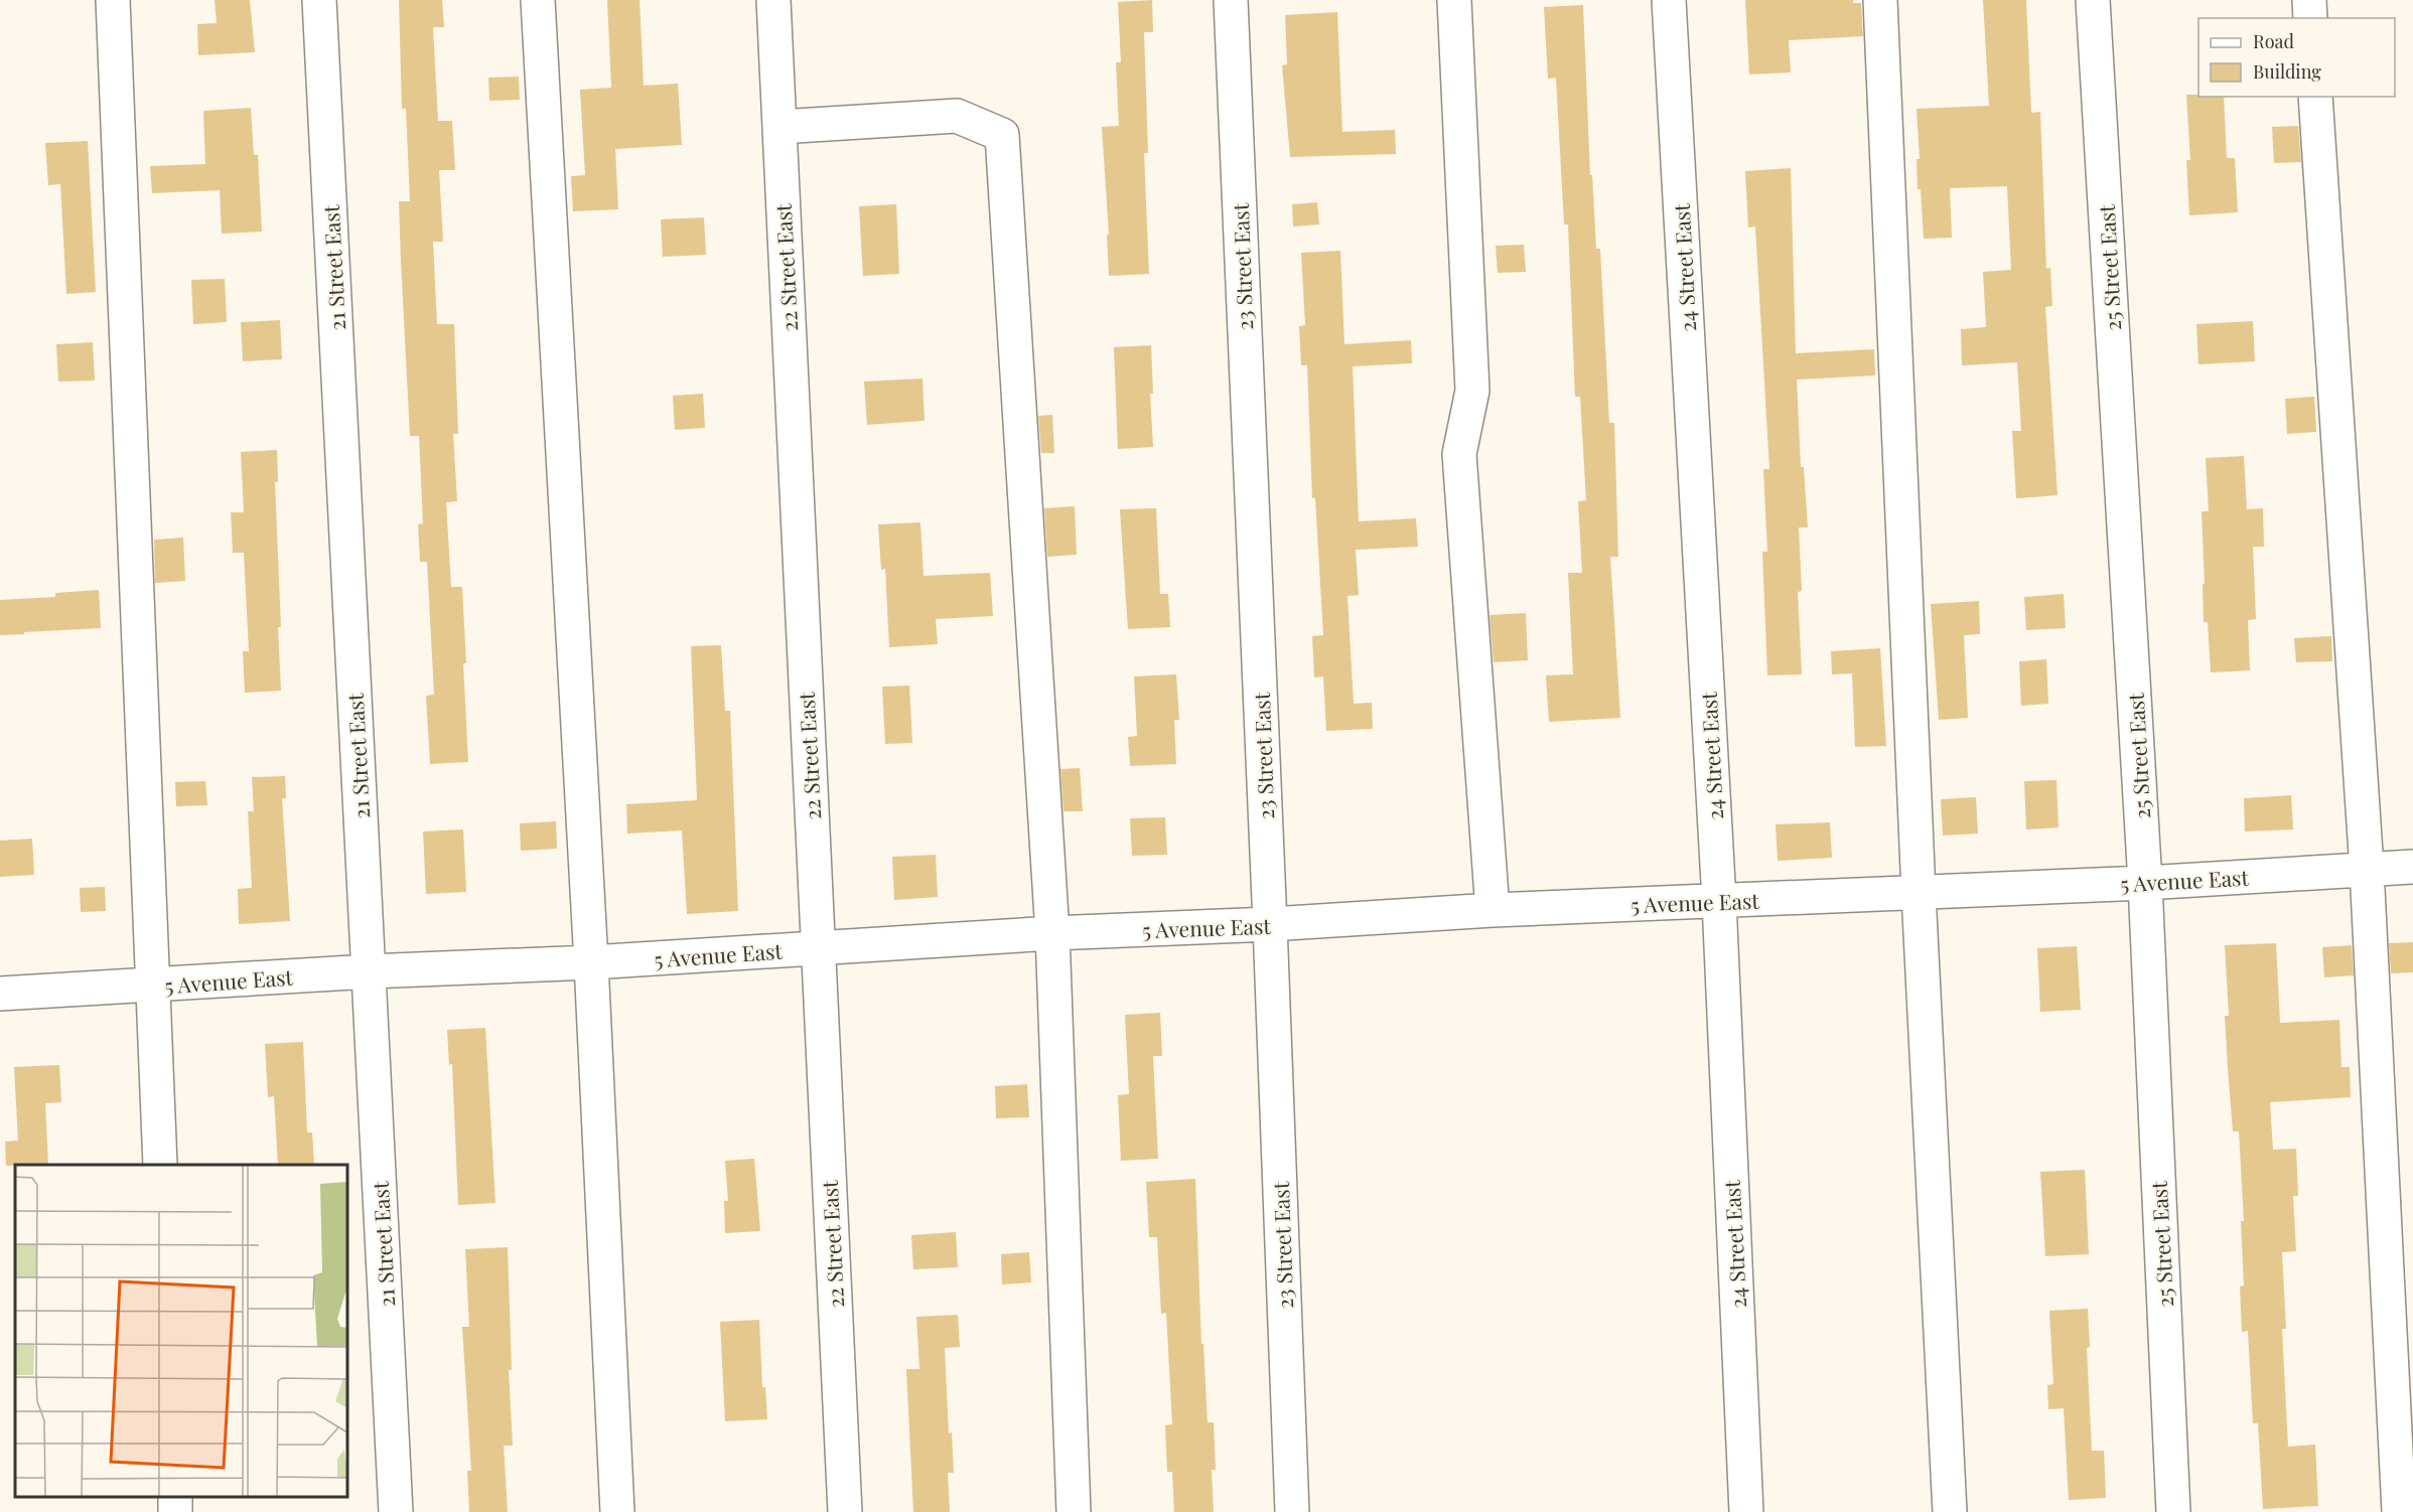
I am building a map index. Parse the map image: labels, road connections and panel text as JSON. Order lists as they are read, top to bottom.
{
  "streets": {
    "street": [
      "23 Street East",
      "21 Street East",
      "22 Street East",
      "24 Street East",
      "25 Street East",
      "5 Avenue East"
    ]
  },
  "crossings": [
    ["23 Street East", "5 Avenue East"],
    ["21 Street East", "5 Avenue East"],
    ["22 Street East", "5 Avenue East"],
    ["24 Street East", "5 Avenue East"],
    ["25 Street East", "5 Avenue East"]
  ],
  "legend": ["Road", "Building"]
}
